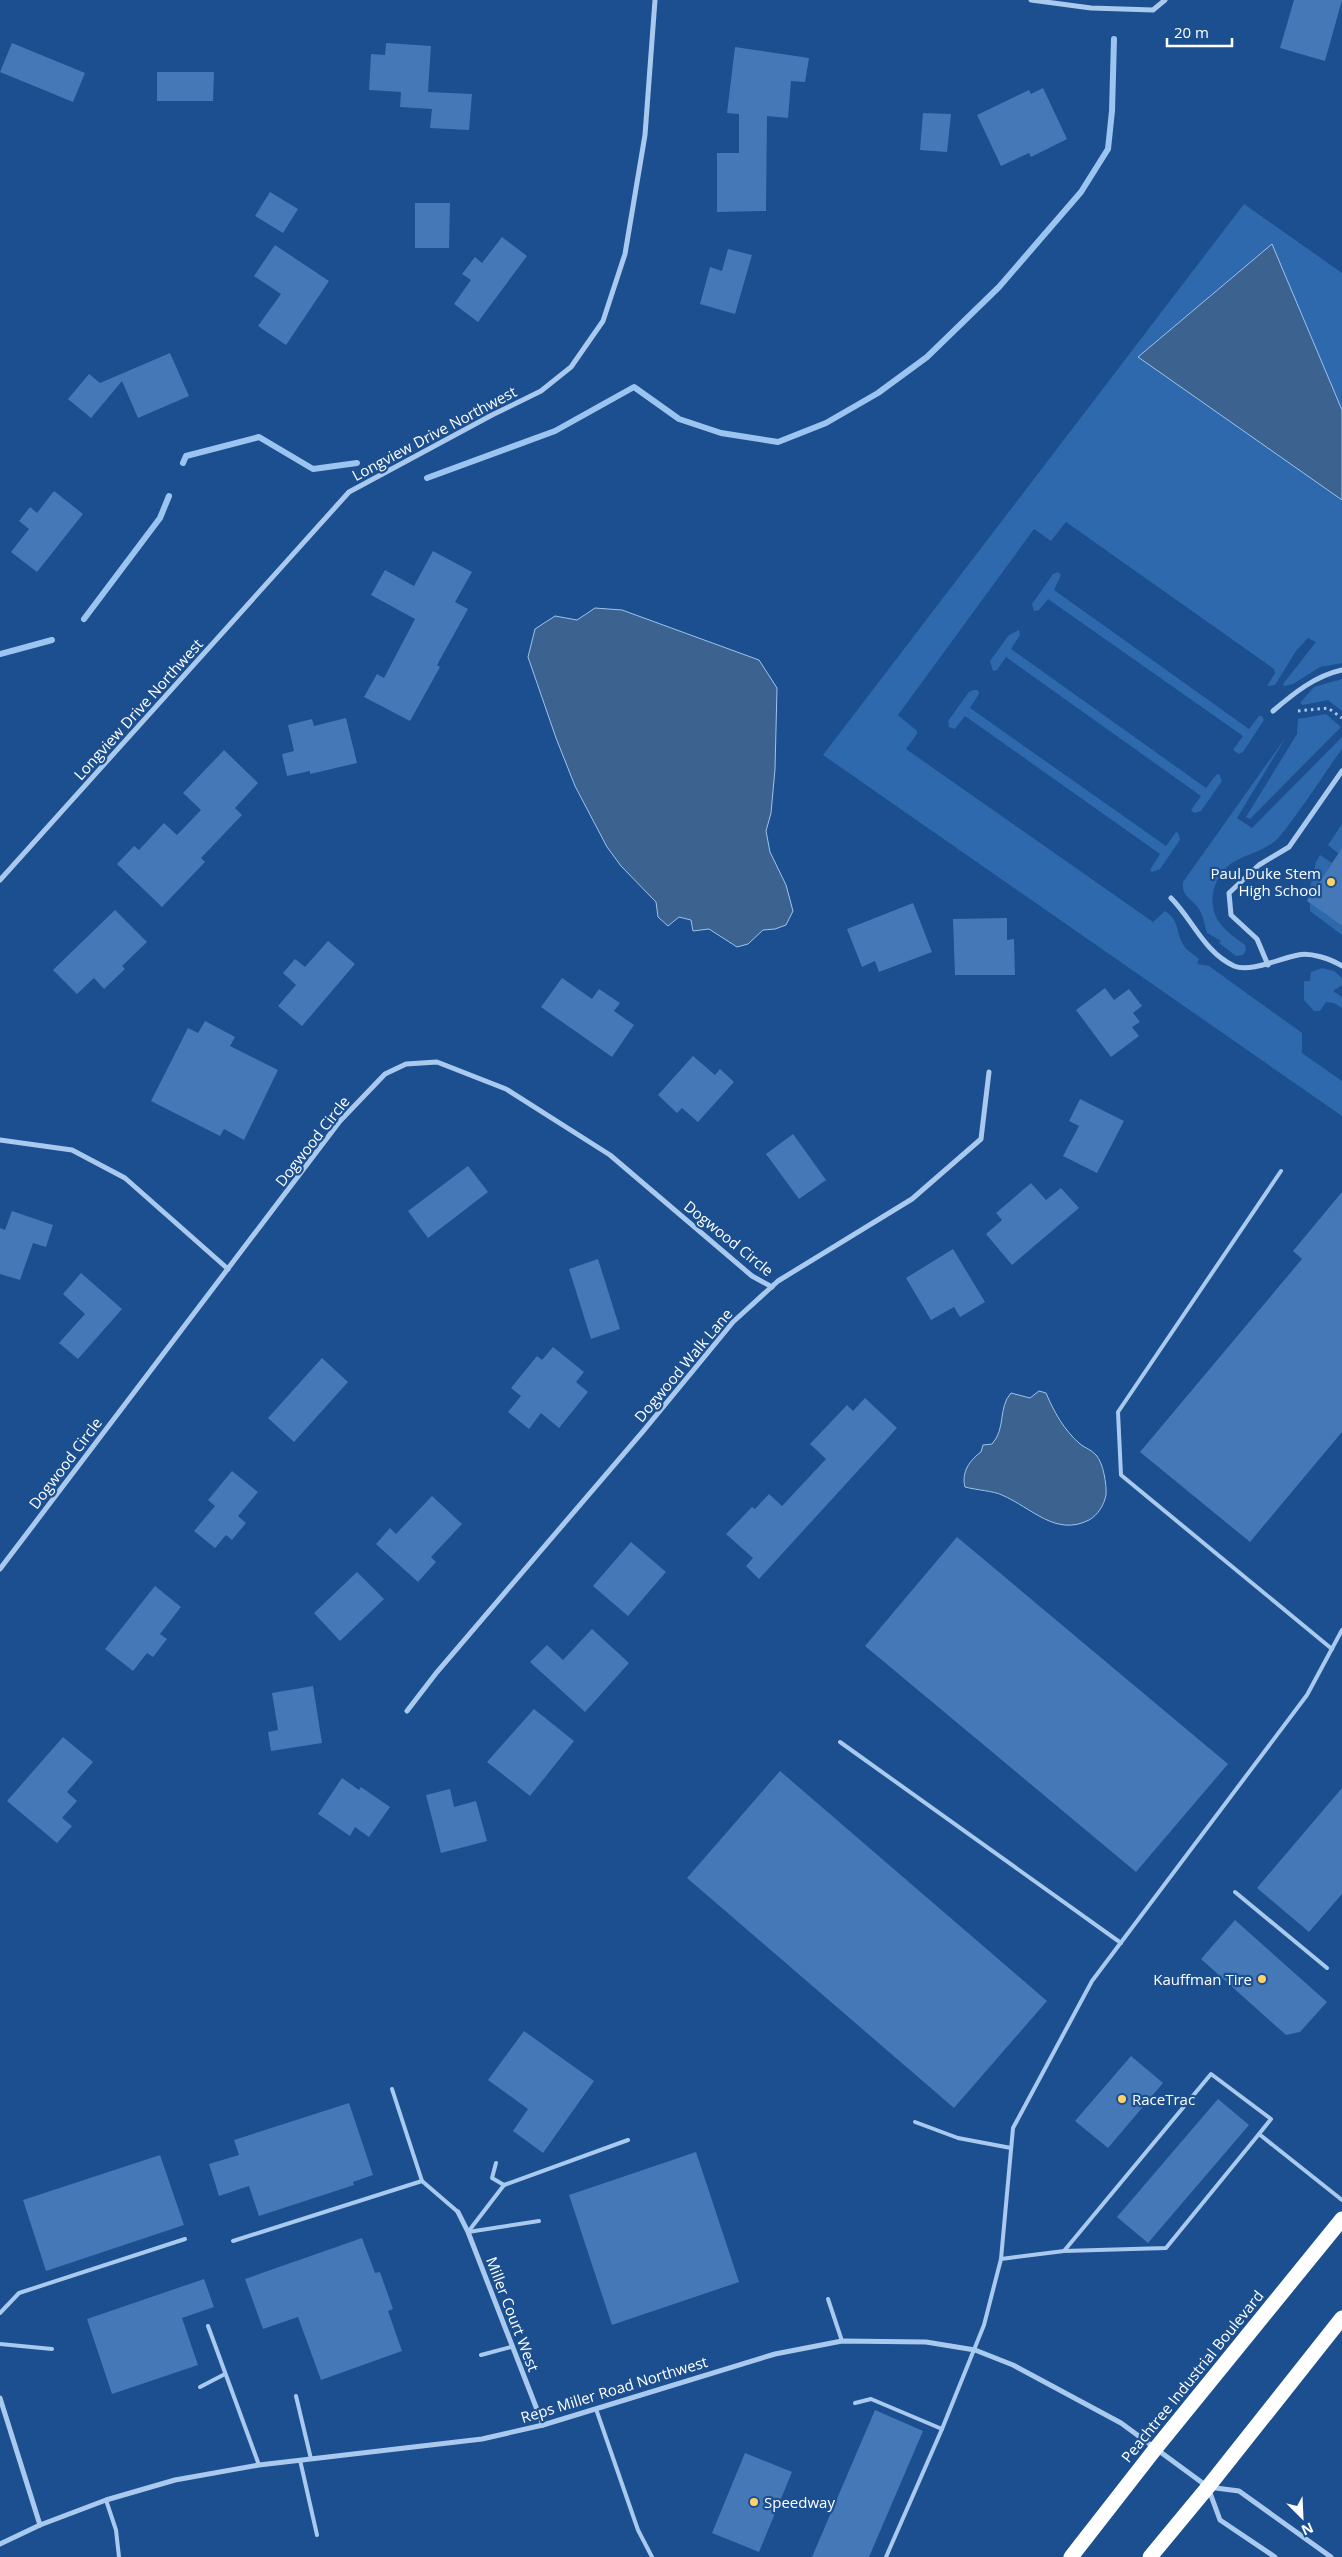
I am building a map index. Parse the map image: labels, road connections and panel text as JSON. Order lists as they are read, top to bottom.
{
  "streets": {
    "highway": ["Peachtree Industrial Boulevard"],
    "street": [
      "Longview Drive Northwest",
      "Dogwood Circle",
      "Dogwood Walk Lane",
      "Miller Court West",
      "Reps Miller Road Northwest"
    ]
  },
  "crossings": [
    ["Dogwood Circle", "Dogwood Walk Lane"],
    ["Miller Court West", "Reps Miller Road Northwest"],
    ["Peachtree Industrial Boulevard", "Reps Miller Road Northwest"]
  ],
  "places": [
    "Paul Duke Stem High School",
    "Kauffman Tire",
    "RaceTrac",
    "Speedway"
  ],
  "scale_bar": "20 m",
  "north": "bottom right"
}
